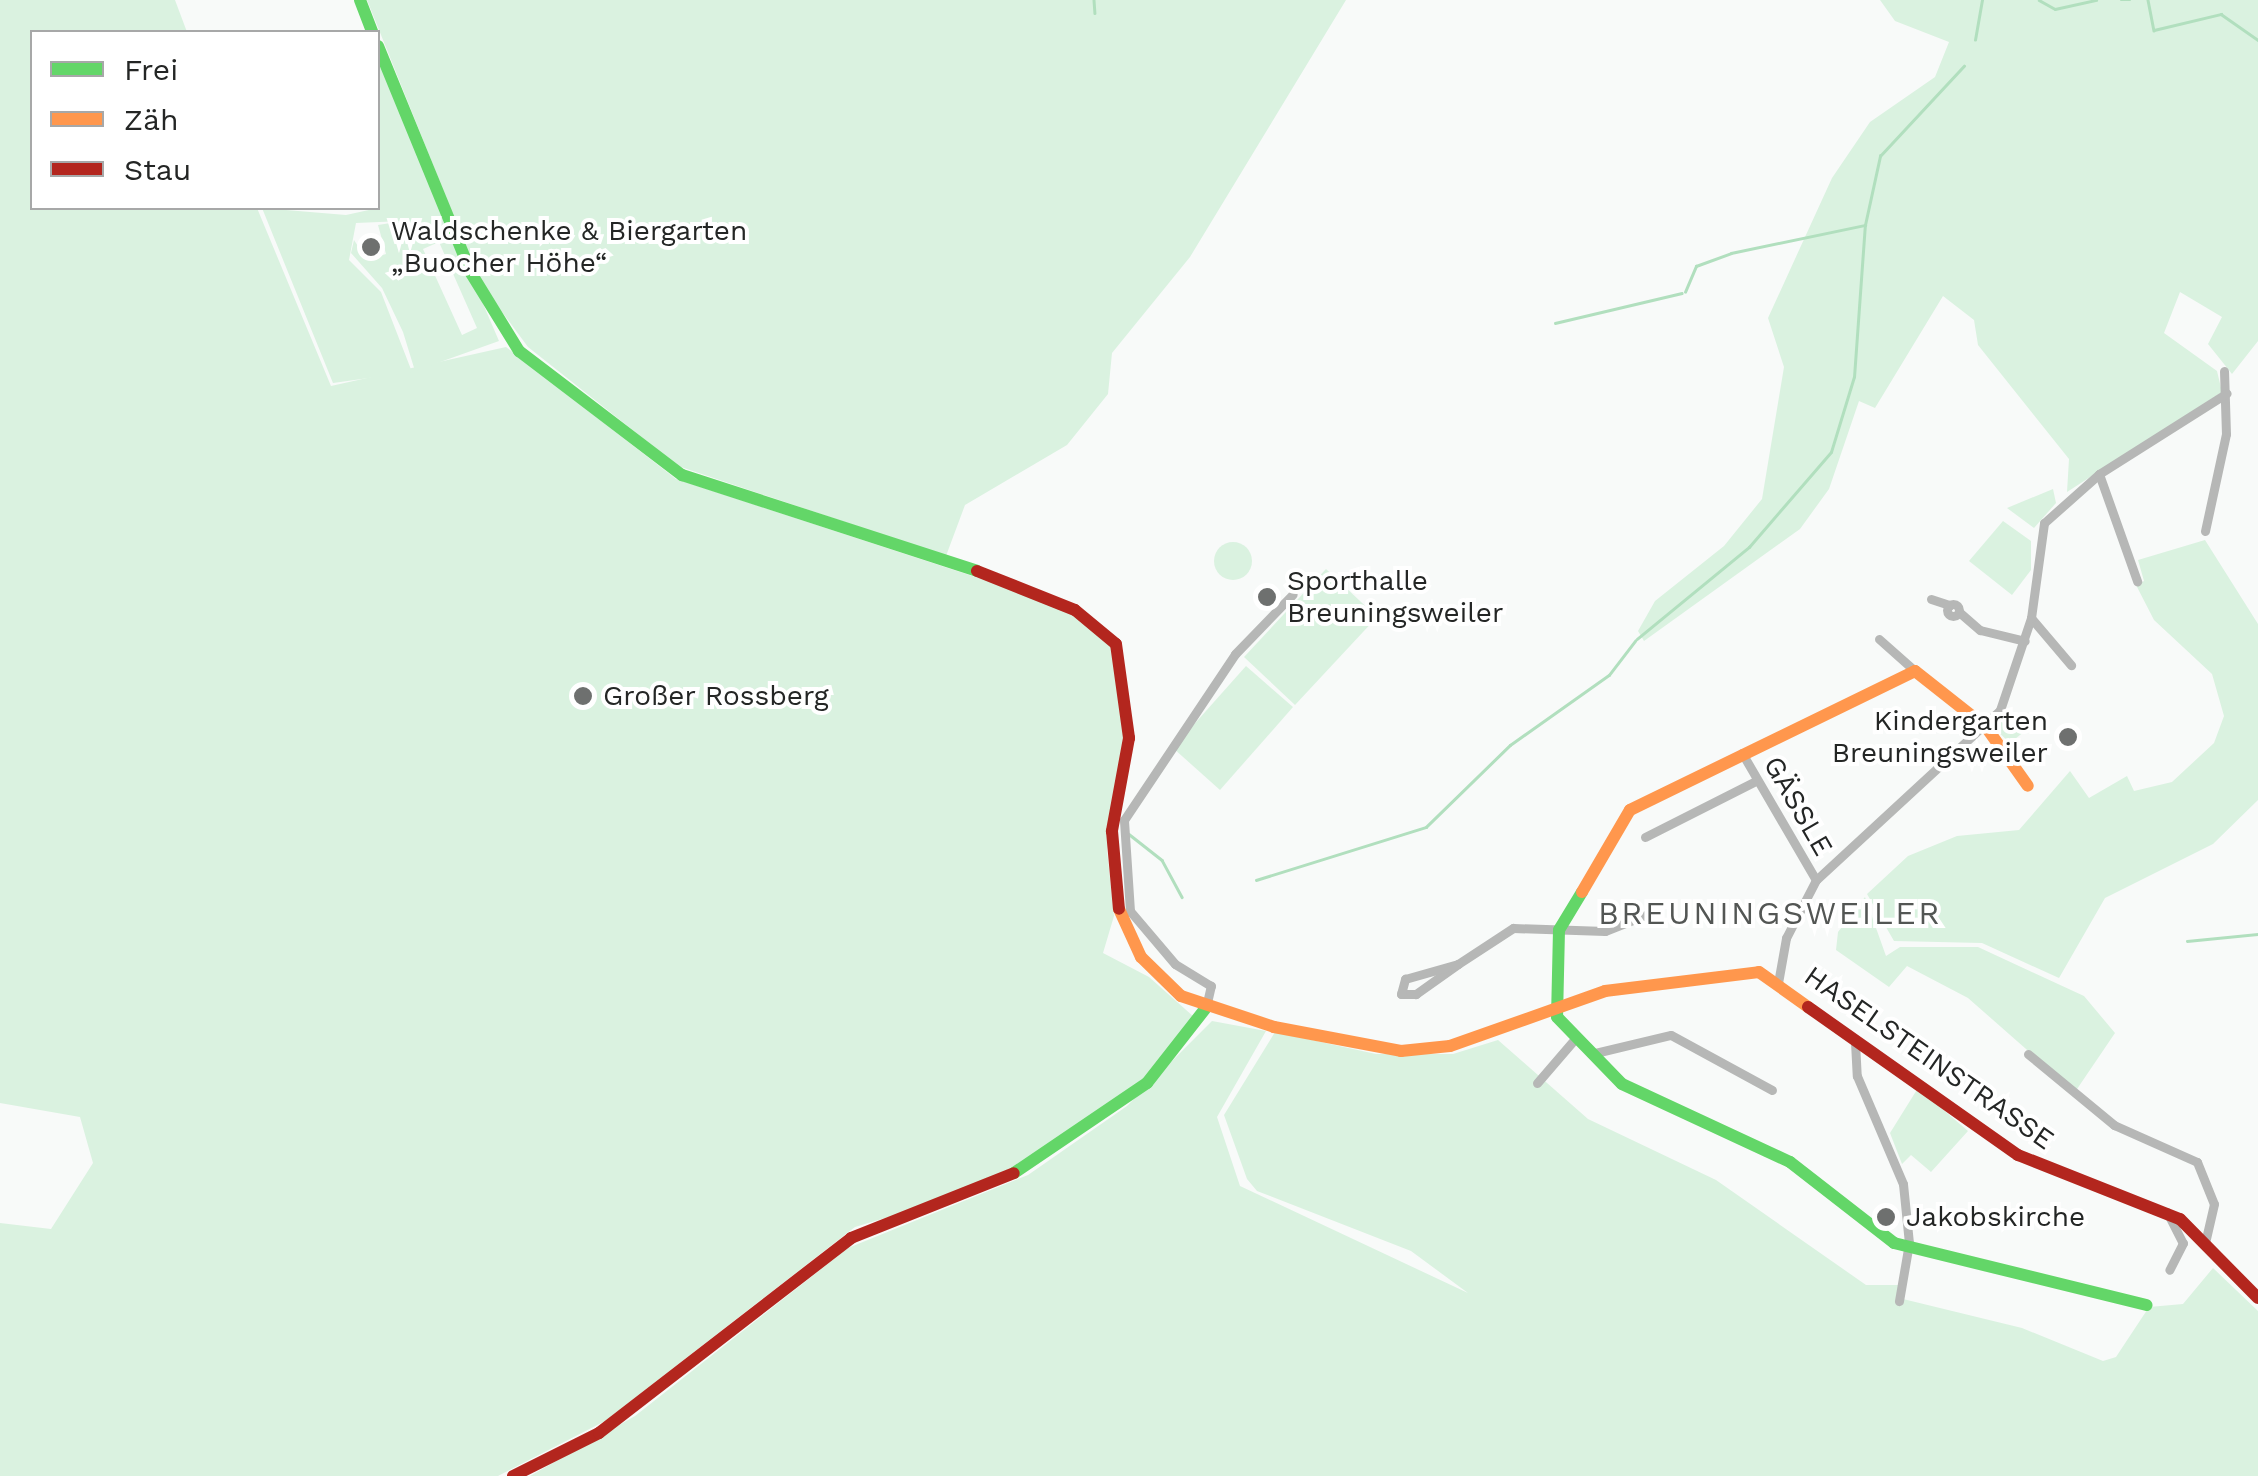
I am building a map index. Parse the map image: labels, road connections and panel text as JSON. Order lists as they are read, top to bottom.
{
  "streets": {
    "street": ["GÄSSLE", "HASELSTEINSTRASSE"]
  },
  "districts": ["BREUNINGSWEILER"],
  "places": [
    "Waldschenke & Biergarten „Buocher Höhe“",
    "Sporthalle Breuningsweiler",
    "Großer Rossberg",
    "Kindergarten Breuningsweiler",
    "Jakobskirche"
  ],
  "legend": ["Frei", "Zäh", "Stau"]
}
